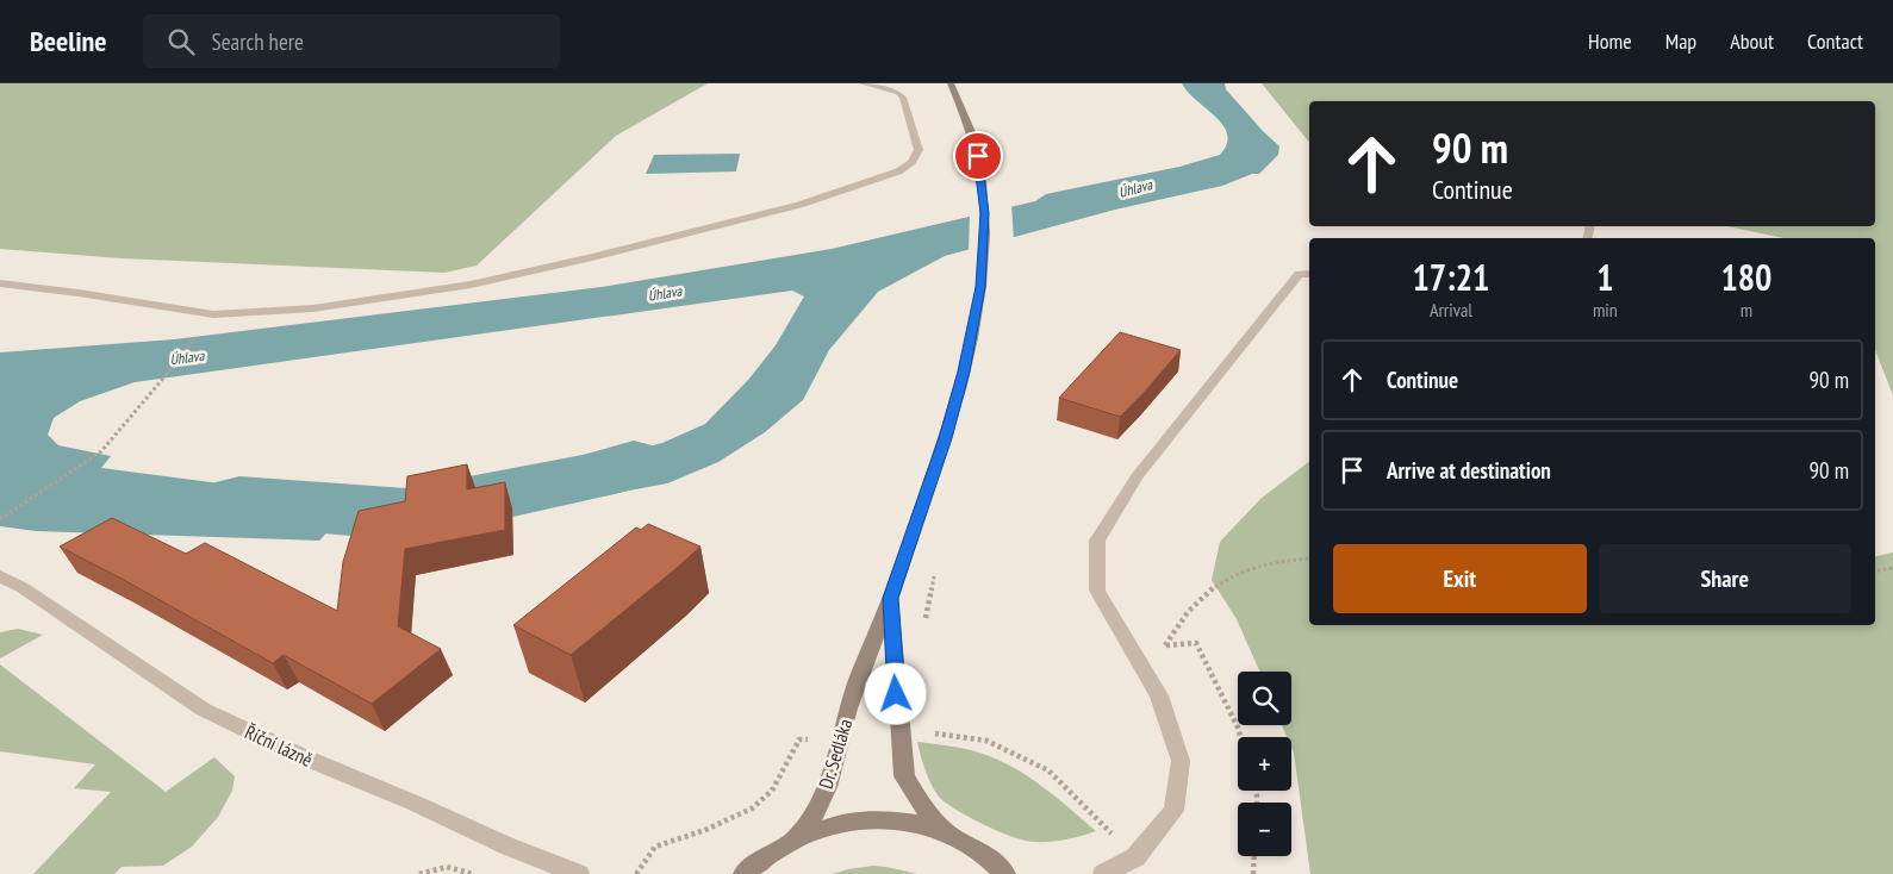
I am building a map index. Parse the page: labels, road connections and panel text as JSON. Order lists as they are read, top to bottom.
{
  "streets": {
    "main road": ["Dr. Sedláka"],
    "street": ["Říční lázně"]
  },
  "water": ["Úhlava"],
  "page": {
    "header": "Beeline",
    "search": "Search here",
    "nav": [
      "Home",
      "Map",
      "About",
      "Contact"
    ],
    "turn": ["90 m", "Continue"],
    "eta": [
      "17:21",
      "Arrival",
      "1",
      "min",
      "180",
      "m"
    ],
    "list": [
      {
        "name": "Continue",
        "value": "90 m"
      },
      {
        "name": "Arrive at destination",
        "value": "90 m"
      }
    ],
    "buttons": ["Exit", "Share"],
    "map_buttons": ["+", "−"]
  }
}
